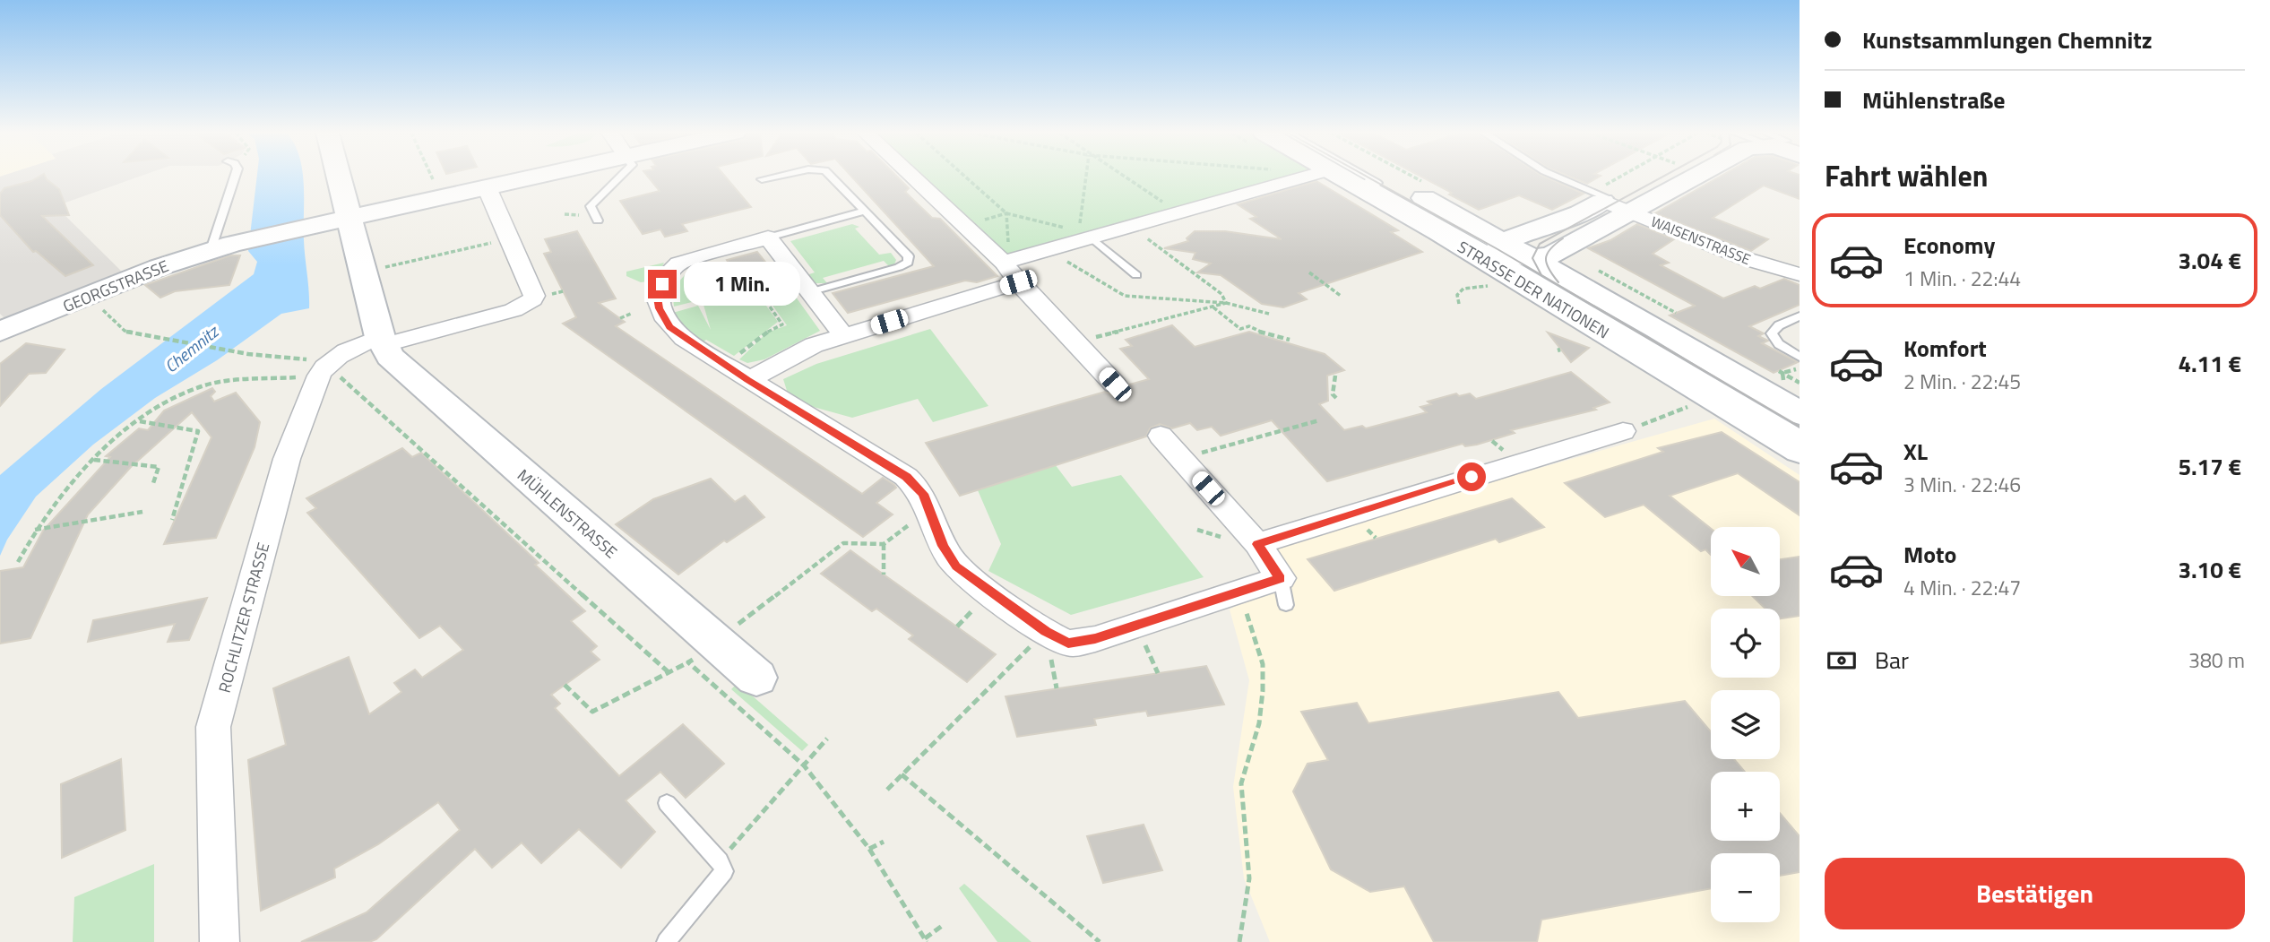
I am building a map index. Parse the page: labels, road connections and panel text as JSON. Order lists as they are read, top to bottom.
{
  "streets": {
    "main road": ["GEORGSTRASSE", "STRASSE DER NATIONEN", "MÜHLENSTRASSE"],
    "street": ["WAISENSTRASSE", "ROCHLITZER STRASSE"]
  },
  "crossings": [
    ["GEORGSTRASSE", "MÜHLENSTRASSE"]
  ],
  "water": ["Chemnitz"],
  "north": "top left",
  "page": {
    "banner": ["Kunstsammlungen Chemnitz", "Mühlenstraße"],
    "heading": "Fahrt wählen",
    "list": [
      {
        "name": "Economy",
        "note": "1 Min. · 22:44",
        "value": "3.04 €"
      },
      {
        "name": "Komfort",
        "note": "2 Min. · 22:45",
        "value": "4.11 €"
      },
      {
        "name": "XL",
        "note": "3 Min. · 22:46",
        "value": "5.17 €"
      },
      {
        "name": "Moto",
        "note": "4 Min. · 22:47",
        "value": "3.10 €"
      }
    ],
    "bubble": "1 Min.",
    "map_buttons": ["+", "−"],
    "pay": ["Bar", "380 m"],
    "buttons": "Bestätigen"
  }
}
